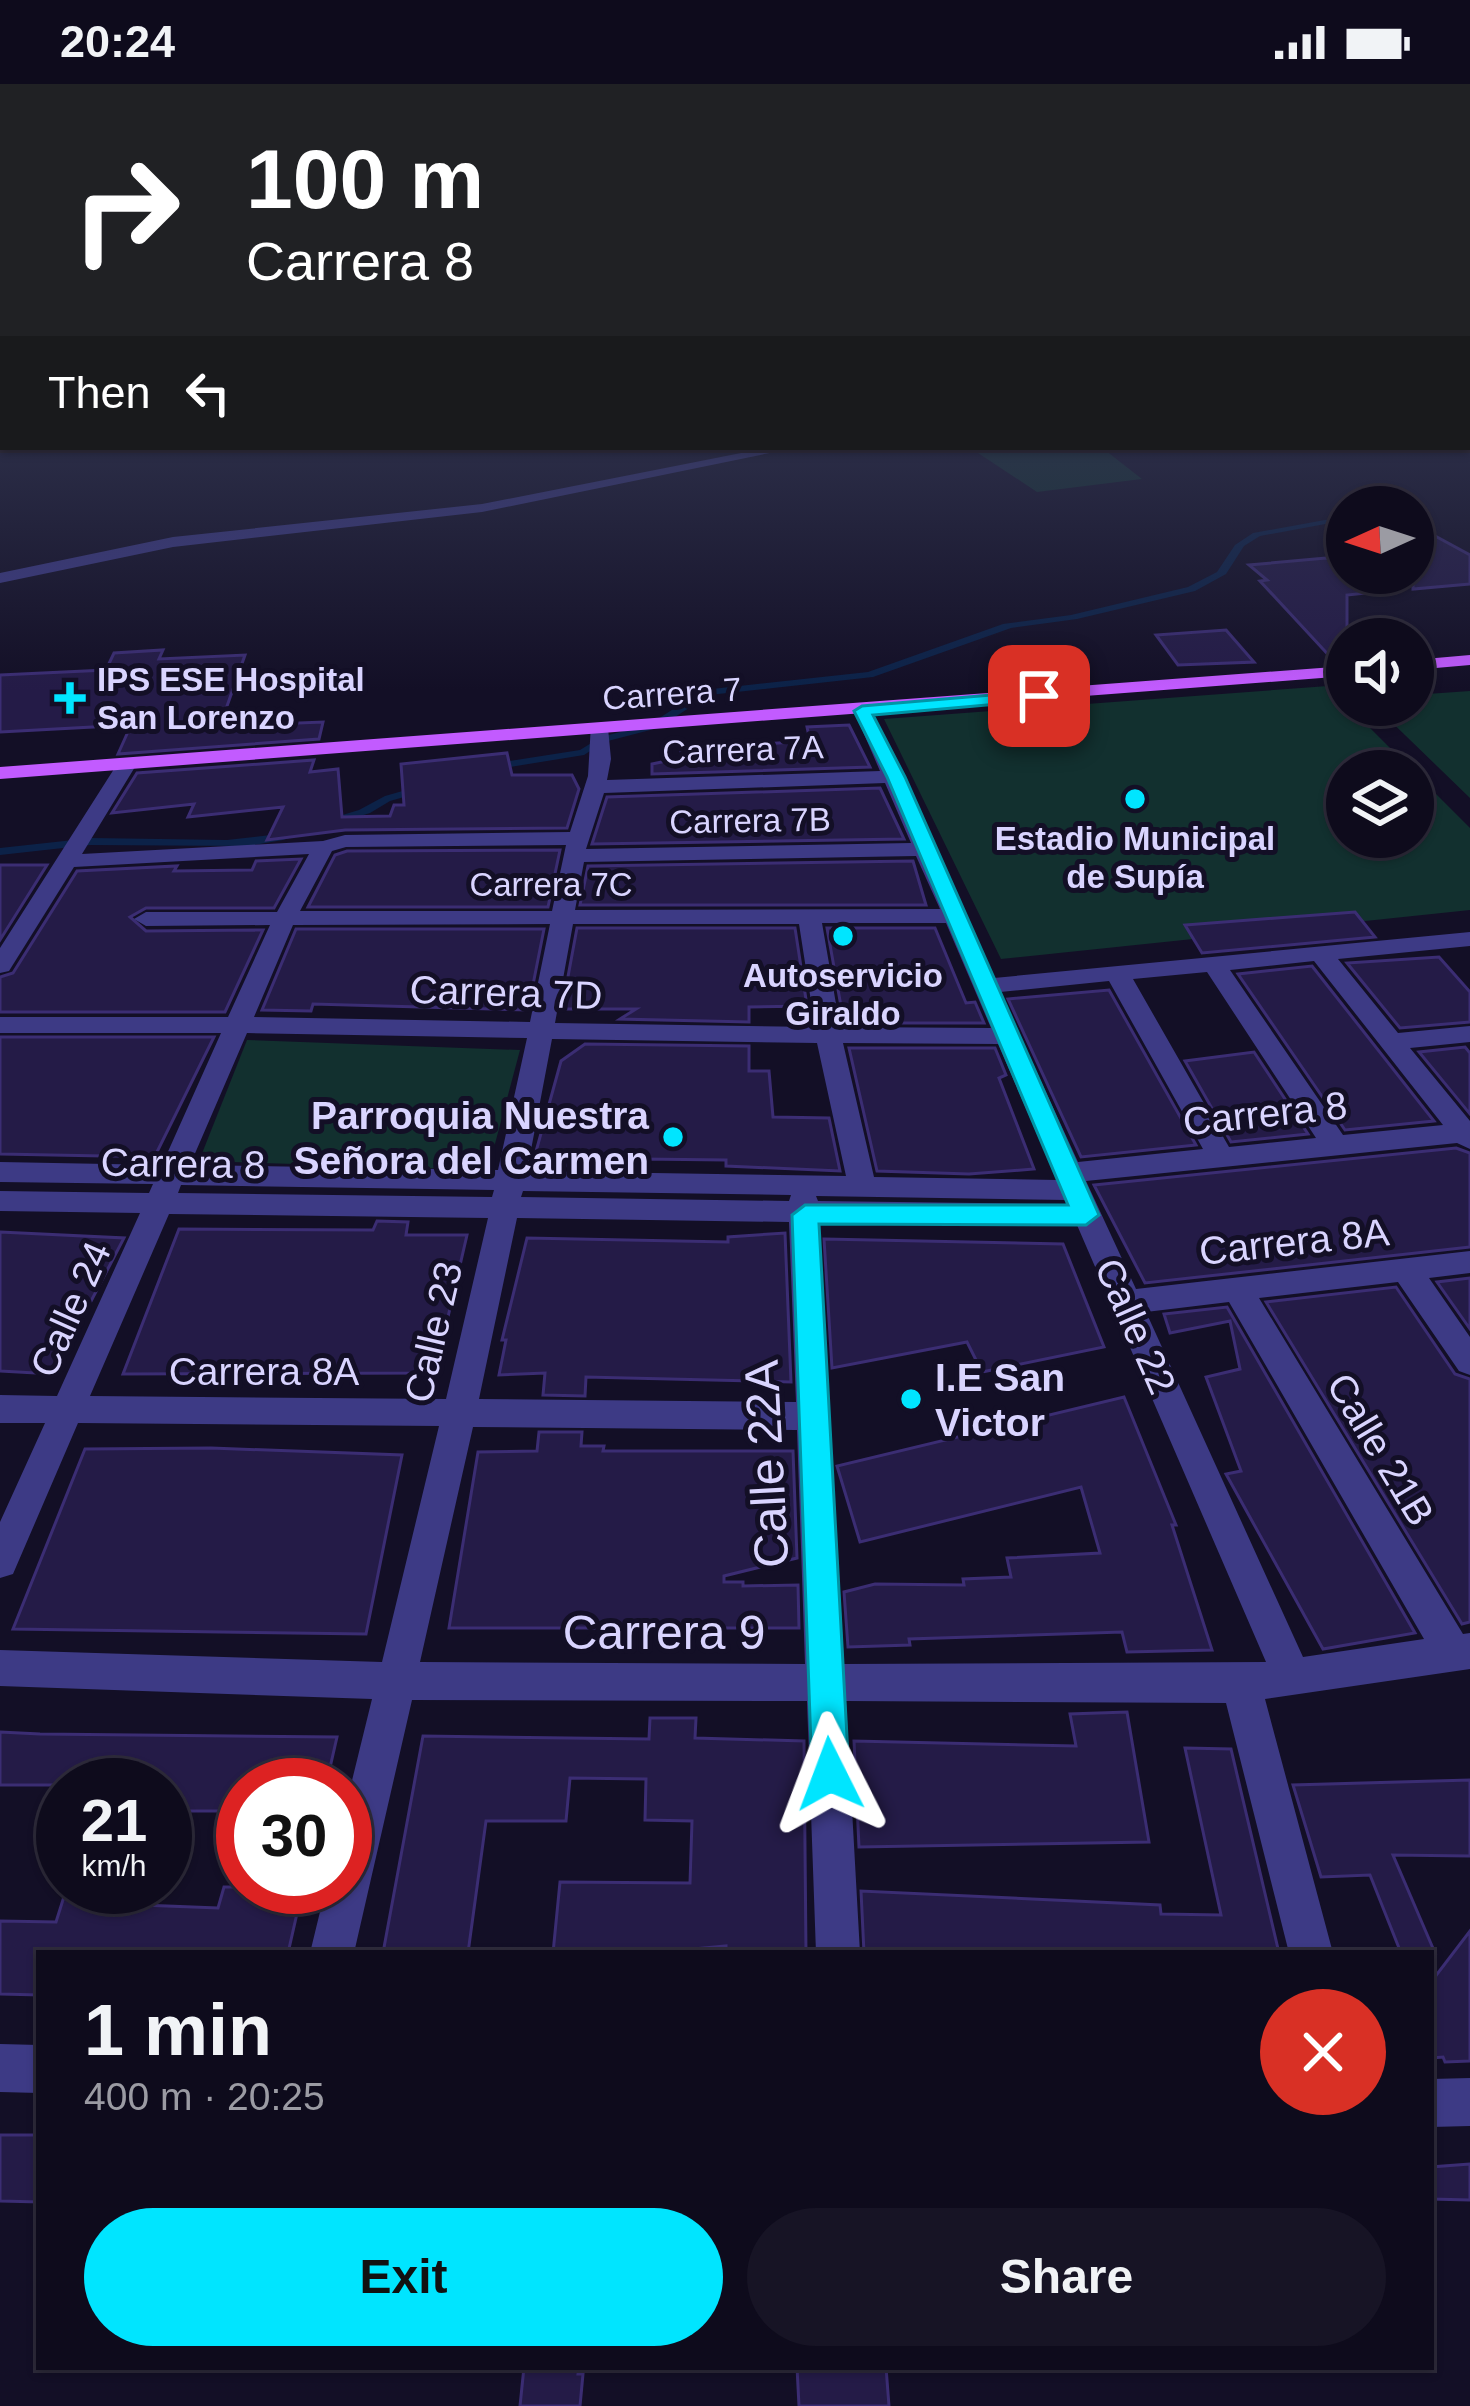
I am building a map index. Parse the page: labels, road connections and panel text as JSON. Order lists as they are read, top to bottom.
{
  "streets": {
    "main road": ["Carrera 7"],
    "street": [
      "Carrera 7A",
      "Carrera 7B",
      "Carrera 7C",
      "Carrera 7D",
      "Carrera 8",
      "Carrera 8A",
      "Calle 24",
      "Calle 22",
      "Calle 23",
      "Calle 21B",
      "Calle 22A",
      "Carrera 9"
    ]
  },
  "crossings": [
    ["Carrera 7", "Carrera 7A"],
    ["Carrera 7", "Calle 22"],
    ["Carrera 7", "Calle 23"],
    ["Carrera 7A", "Calle 22"],
    ["Carrera 7A", "Calle 23"],
    ["Carrera 7B", "Calle 24"],
    ["Carrera 7B", "Calle 22"],
    ["Carrera 7B", "Calle 23"],
    ["Carrera 7C", "Calle 24"],
    ["Carrera 7C", "Calle 22"],
    ["Carrera 7C", "Calle 23"],
    ["Carrera 7D", "Calle 24"],
    ["Carrera 7D", "Calle 22"],
    ["Carrera 7D", "Calle 23"],
    ["Carrera 8", "Calle 24"],
    ["Carrera 8", "Calle 22"],
    ["Carrera 8", "Calle 23"],
    ["Carrera 8", "Calle 22A"],
    ["Carrera 8A", "Calle 24"],
    ["Carrera 8A", "Calle 22"],
    ["Carrera 8A", "Calle 23"],
    ["Carrera 8A", "Calle 21B"],
    ["Carrera 8A", "Calle 22A"],
    ["Calle 22", "Carrera 9"],
    ["Calle 23", "Carrera 9"],
    ["Calle 21B", "Carrera 9"],
    ["Calle 22A", "Carrera 9"]
  ],
  "places": {
    "health": ["IPS ESE Hospital San Lorenzo"],
    "other": [
      "Estadio Municipal de Supía",
      "Autoservicio Giraldo",
      "Parroquia Nuestra Señora del Carmen",
      "I.E San Victor"
    ]
  },
  "north": "left",
  "page": {
    "status": "20:24",
    "turn": ["100 m", "Carrera 8"],
    "then": "Then",
    "speed": "21 km/h",
    "limit": "30",
    "heading": ["1 min", "400 m · 20:25"],
    "buttons": ["Exit", "Share"]
  }
}
